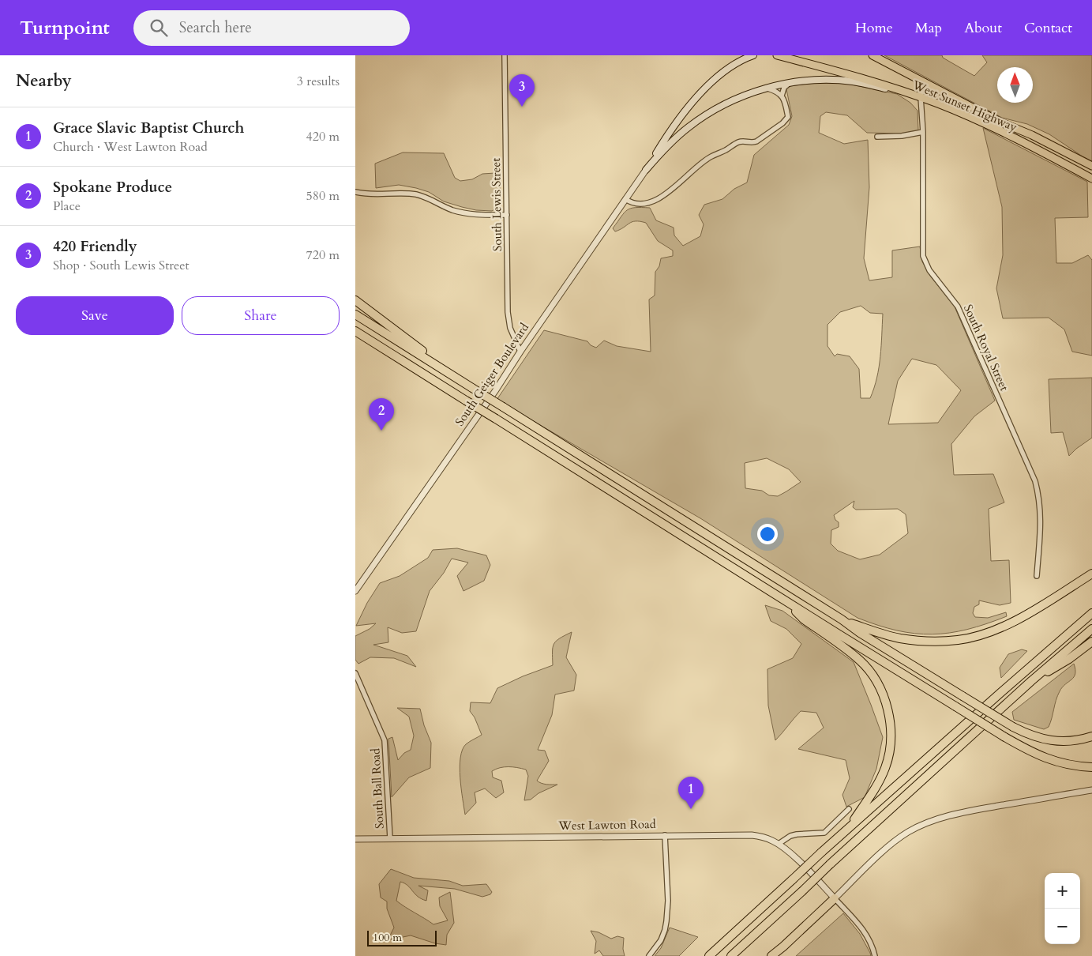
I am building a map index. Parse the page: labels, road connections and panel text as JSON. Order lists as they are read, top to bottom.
{
  "streets": {
    "main road": ["West Sunset Highway"],
    "street": [
      "South Lewis Street",
      "South Royal Street",
      "South Geiger Boulevard",
      "South Ball Road",
      "West Lawton Road"
    ]
  },
  "crossings": [
    ["West Sunset Highway", "South Royal Street"],
    ["South Lewis Street", "South Geiger Boulevard"],
    ["South Ball Road", "West Lawton Road"]
  ],
  "scale_bar": "100 m",
  "north": "top",
  "page": {
    "header": "Turnpoint",
    "search": "Search here",
    "nav": [
      "Home",
      "Map",
      "About",
      "Contact"
    ],
    "heading": ["Nearby", "3 results"],
    "pins": ["3", "2", "1"],
    "list": [
      {
        "mark": "1",
        "name": "Grace Slavic Baptist Church",
        "note": "Church · West Lawton Road",
        "value": "420 m"
      },
      {
        "mark": "2",
        "name": "Spokane Produce",
        "note": "Place",
        "value": "580 m"
      },
      {
        "mark": "3",
        "name": "420 Friendly",
        "note": "Shop · South Lewis Street",
        "value": "720 m"
      }
    ],
    "buttons": ["Save", "Share"],
    "map_buttons": ["+", "−"],
    "scale": "100 m"
  }
}
